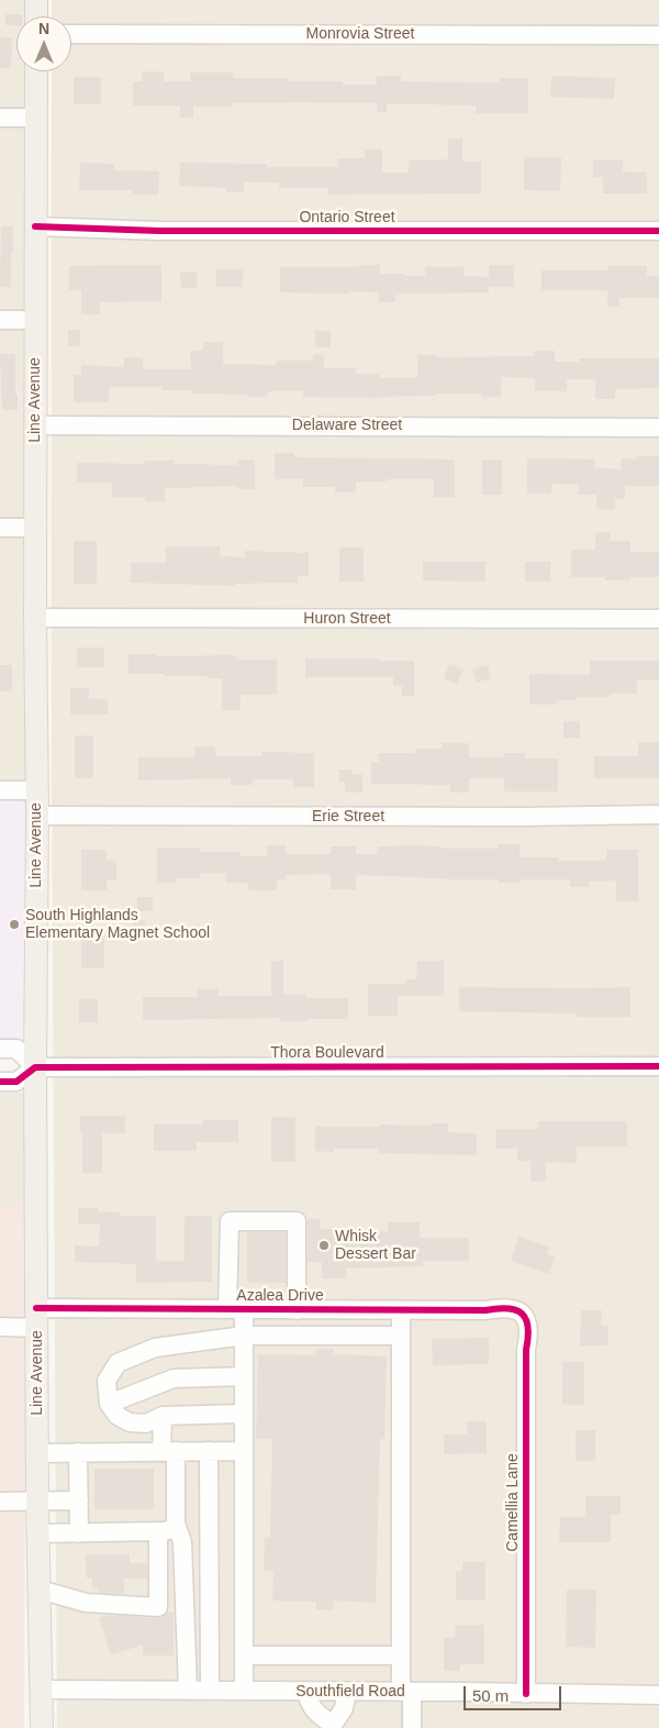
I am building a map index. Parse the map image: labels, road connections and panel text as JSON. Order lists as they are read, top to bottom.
{
  "streets": {
    "main road": ["Line Avenue"],
    "street": [
      "Monrovia Street",
      "Ontario Street",
      "Delaware Street",
      "Huron Street",
      "Erie Street",
      "Thora Boulevard",
      "Azalea Drive",
      "Camellia Lane",
      "Southfield Road"
    ]
  },
  "crossings": [
    ["Ontario Street", "Line Avenue"],
    ["Line Avenue", "Delaware Street"],
    ["Line Avenue", "Huron Street"],
    ["Line Avenue", "Erie Street"],
    ["Line Avenue", "Thora Boulevard"],
    ["Line Avenue", "Azalea Drive"],
    ["Line Avenue", "Southfield Road"],
    ["Azalea Drive", "Camellia Lane"],
    ["Camellia Lane", "Southfield Road"]
  ],
  "places": ["South Highlands Elementary Magnet School", "Whisk Dessert Bar"],
  "scale_bar": "50 m",
  "north": "top"
}
